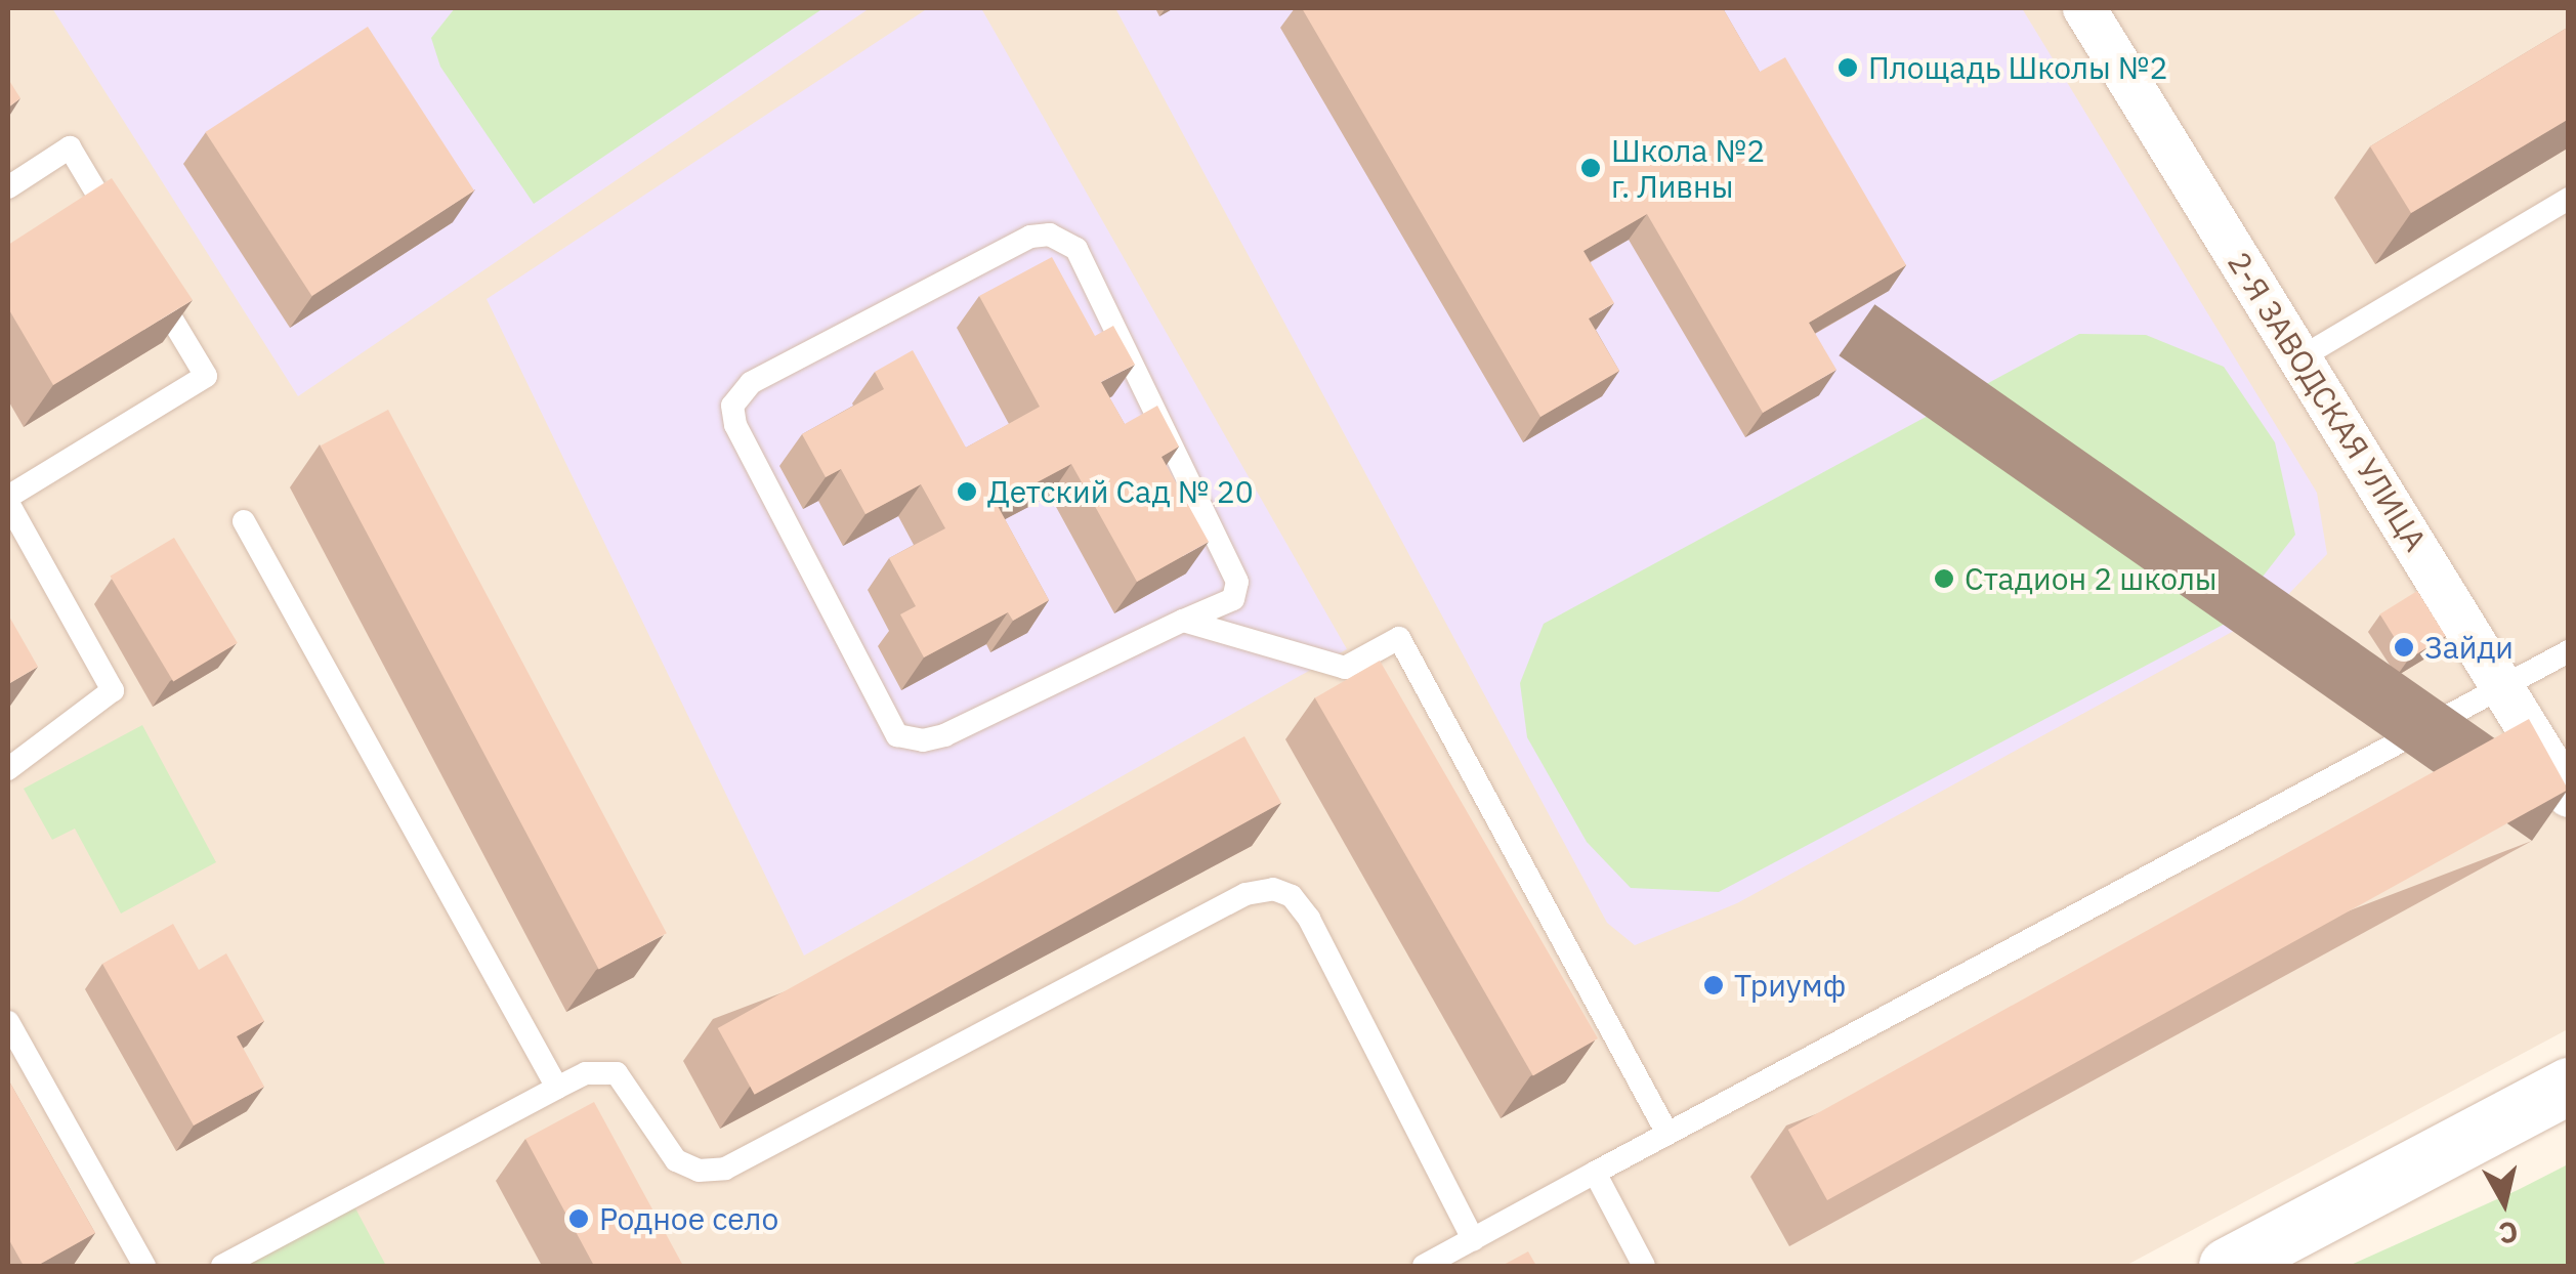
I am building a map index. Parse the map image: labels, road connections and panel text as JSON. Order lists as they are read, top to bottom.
{
  "streets": {
    "street": ["2-Я ЗАВОДСКАЯ УЛИЦА"]
  },
  "places": [
    "Площадь Школы №2",
    "Школа №2 г. Ливны",
    "Детский Сад № 20",
    "Стадион 2 школы",
    "Зайди",
    "Триумф",
    "Родное село"
  ],
  "north": "bottom"
}
